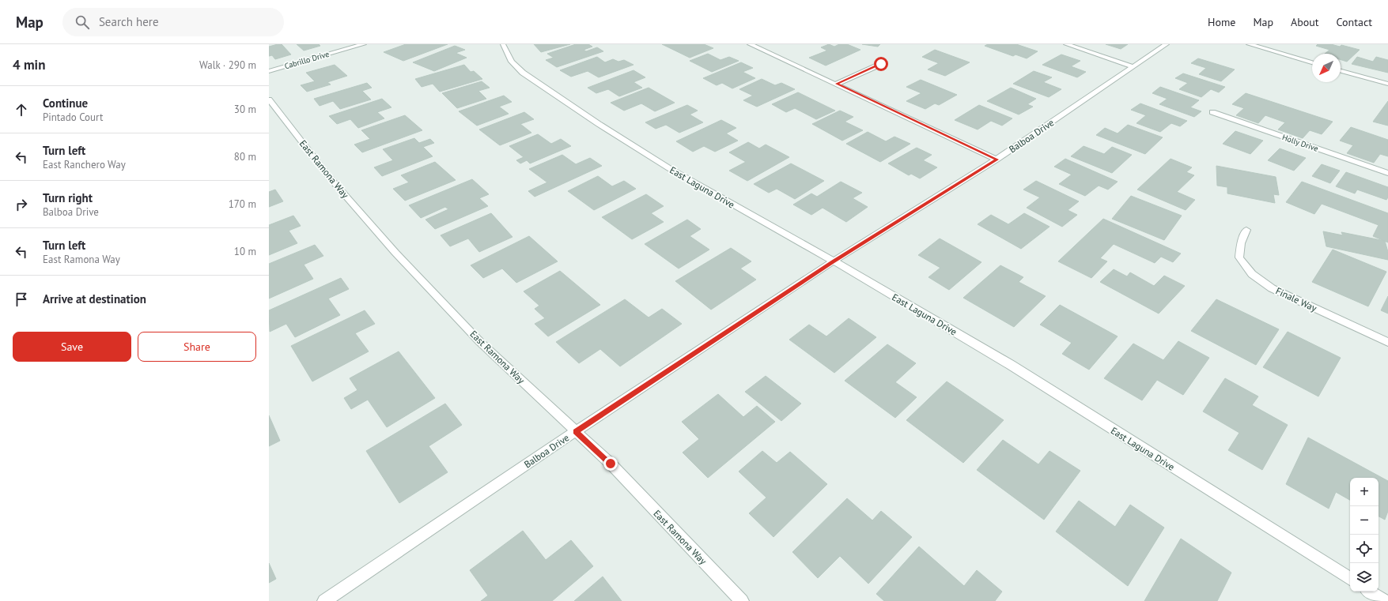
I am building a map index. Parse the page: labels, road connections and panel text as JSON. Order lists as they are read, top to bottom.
{
  "streets": {
    "street": [
      "Cabrillo Drive",
      "Balboa Drive",
      "Holly Drive",
      "East Ramona Way",
      "East Laguna Drive",
      "Finale Way"
    ]
  },
  "crossings": [
    ["Balboa Drive", "East Ramona Way"],
    ["Balboa Drive", "East Laguna Drive"]
  ],
  "north": "bottom left",
  "page": {
    "header": "Map",
    "search": "Search here",
    "nav": [
      "Home",
      "Map",
      "About",
      "Contact"
    ],
    "heading": ["4 min", "Walk · 290 m"],
    "list": [
      ["Continue", "Pintado Court", "30 m"],
      ["Turn left", "East Ranchero Way", "80 m"],
      ["Turn right", "Balboa Drive", "170 m"],
      ["Turn left", "East Ramona Way", "10 m"],
      "Arrive at destination"
    ],
    "buttons": ["Save", "Share"],
    "map_buttons": ["+", "−"]
  }
}
